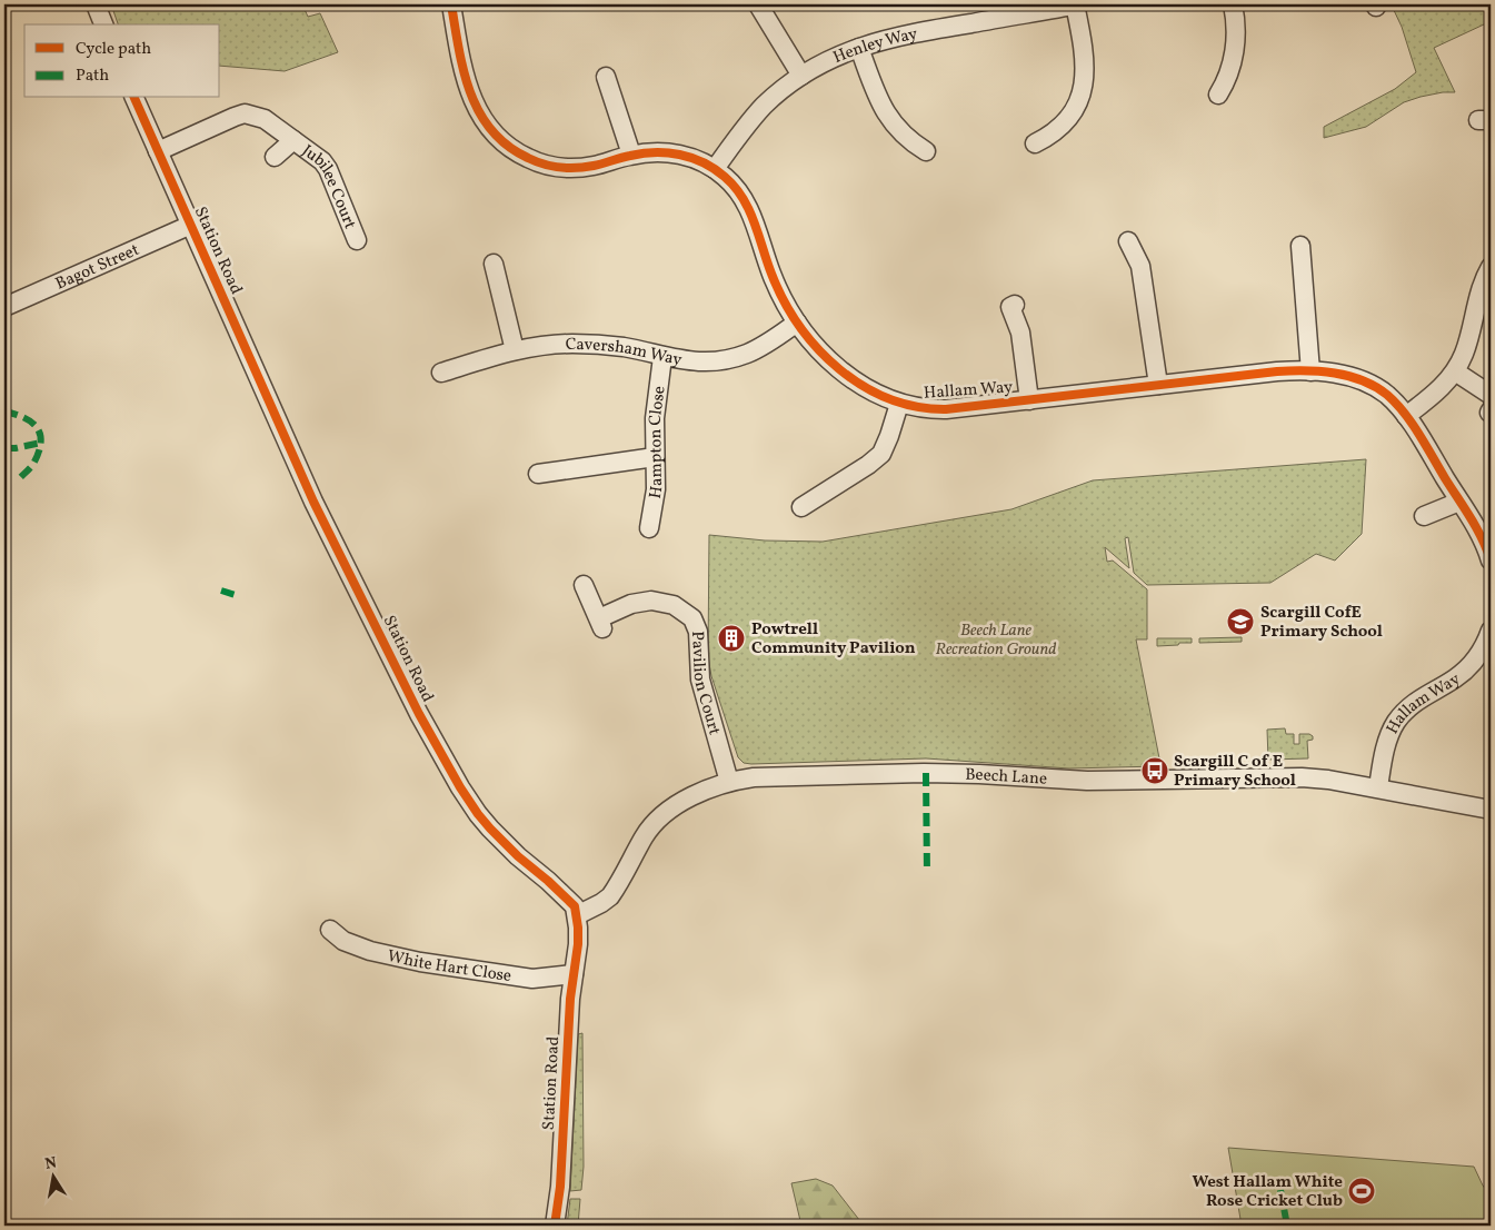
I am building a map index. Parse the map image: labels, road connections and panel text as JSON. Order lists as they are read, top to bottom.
{
  "streets": {
    "street": [
      "Henley Way",
      "Jubilee Court",
      "Station Road",
      "Bagot Street",
      "Caversham Way",
      "Hallam Way",
      "Hampton Close",
      "Pavilion Court",
      "Beech Lane",
      "White Hart Close"
    ]
  },
  "crossings": [
    ["Henley Way", "Hallam Way"],
    ["Jubilee Court", "Station Road"],
    ["Station Road", "Bagot Street"],
    ["Station Road", "Beech Lane"],
    ["Station Road", "White Hart Close"],
    ["Caversham Way", "Hallam Way"],
    ["Caversham Way", "Hampton Close"],
    ["Hallam Way", "Beech Lane"],
    ["Pavilion Court", "Beech Lane"]
  ],
  "parks": ["Beech Lane Recreation Ground"],
  "places": {
    "school or university": ["Scargill CofE Primary School"],
    "building": ["Powtrell Community Pavilion"],
    "bus stop": ["Scargill C of E Primary School"],
    "sports": ["West Hallam White Rose Cricket Club"]
  },
  "legend": ["Cycle path", "Path"],
  "north": "top"
}
